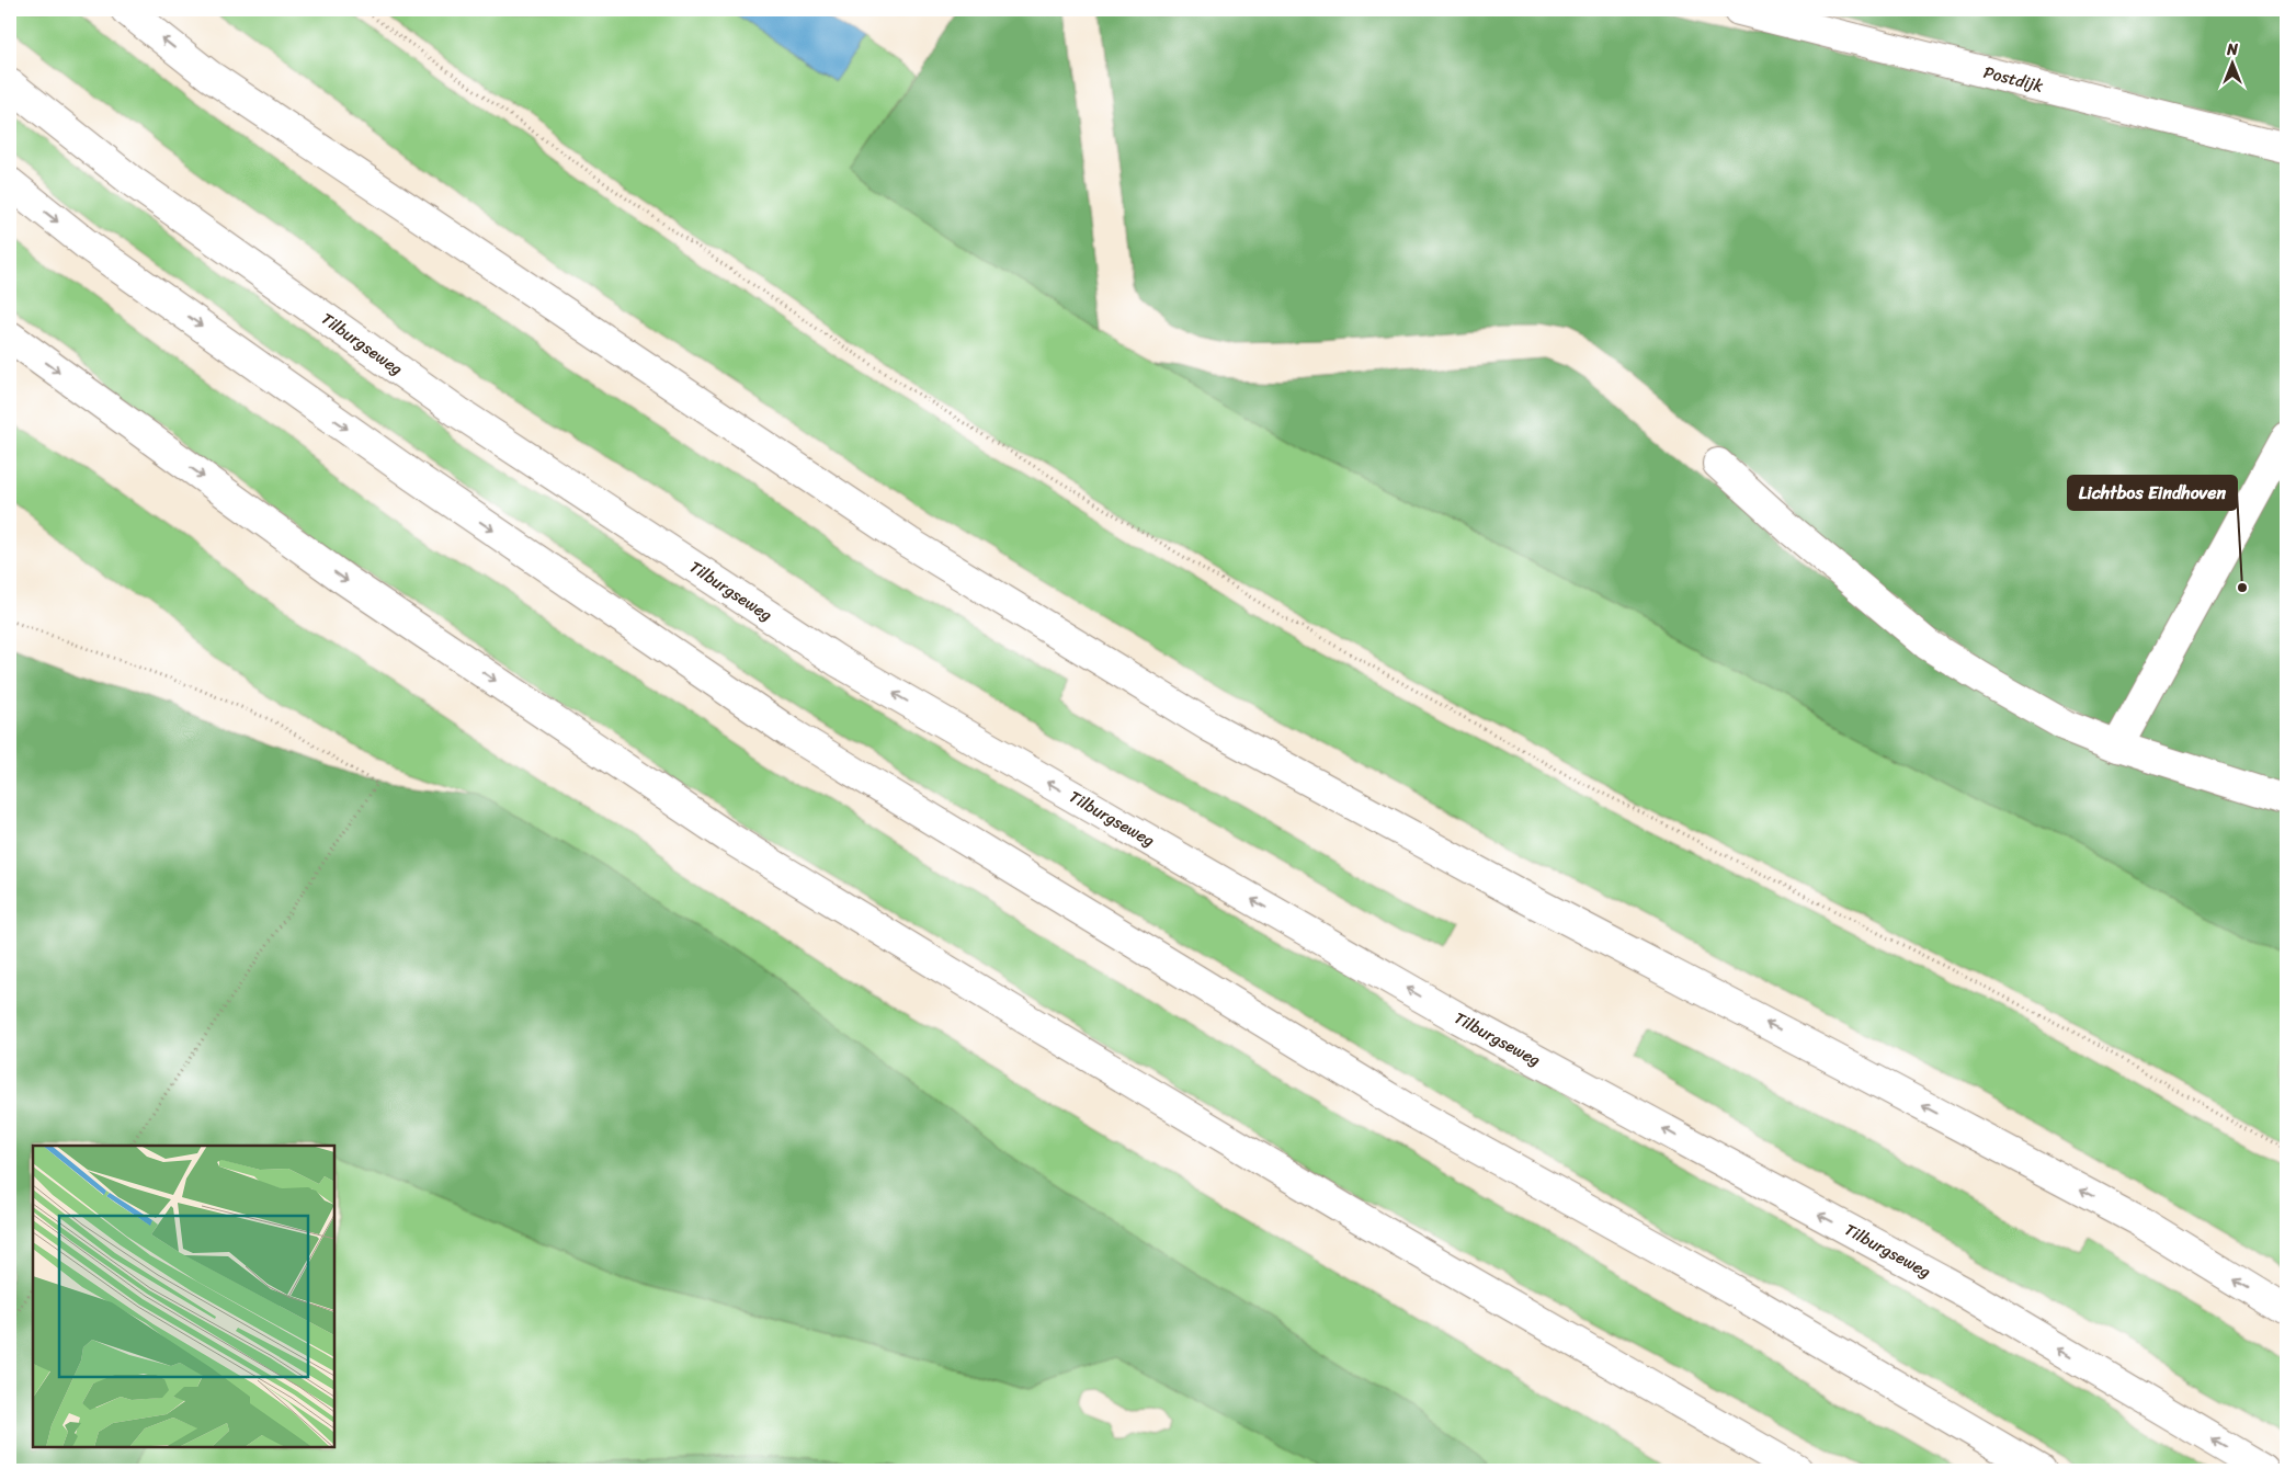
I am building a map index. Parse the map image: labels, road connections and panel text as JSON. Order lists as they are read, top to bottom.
{
  "streets": {
    "main road": ["Postdijk", "Tilburgseweg"]
  },
  "places": ["Lichtbos Eindhoven"],
  "north": "top"
}
